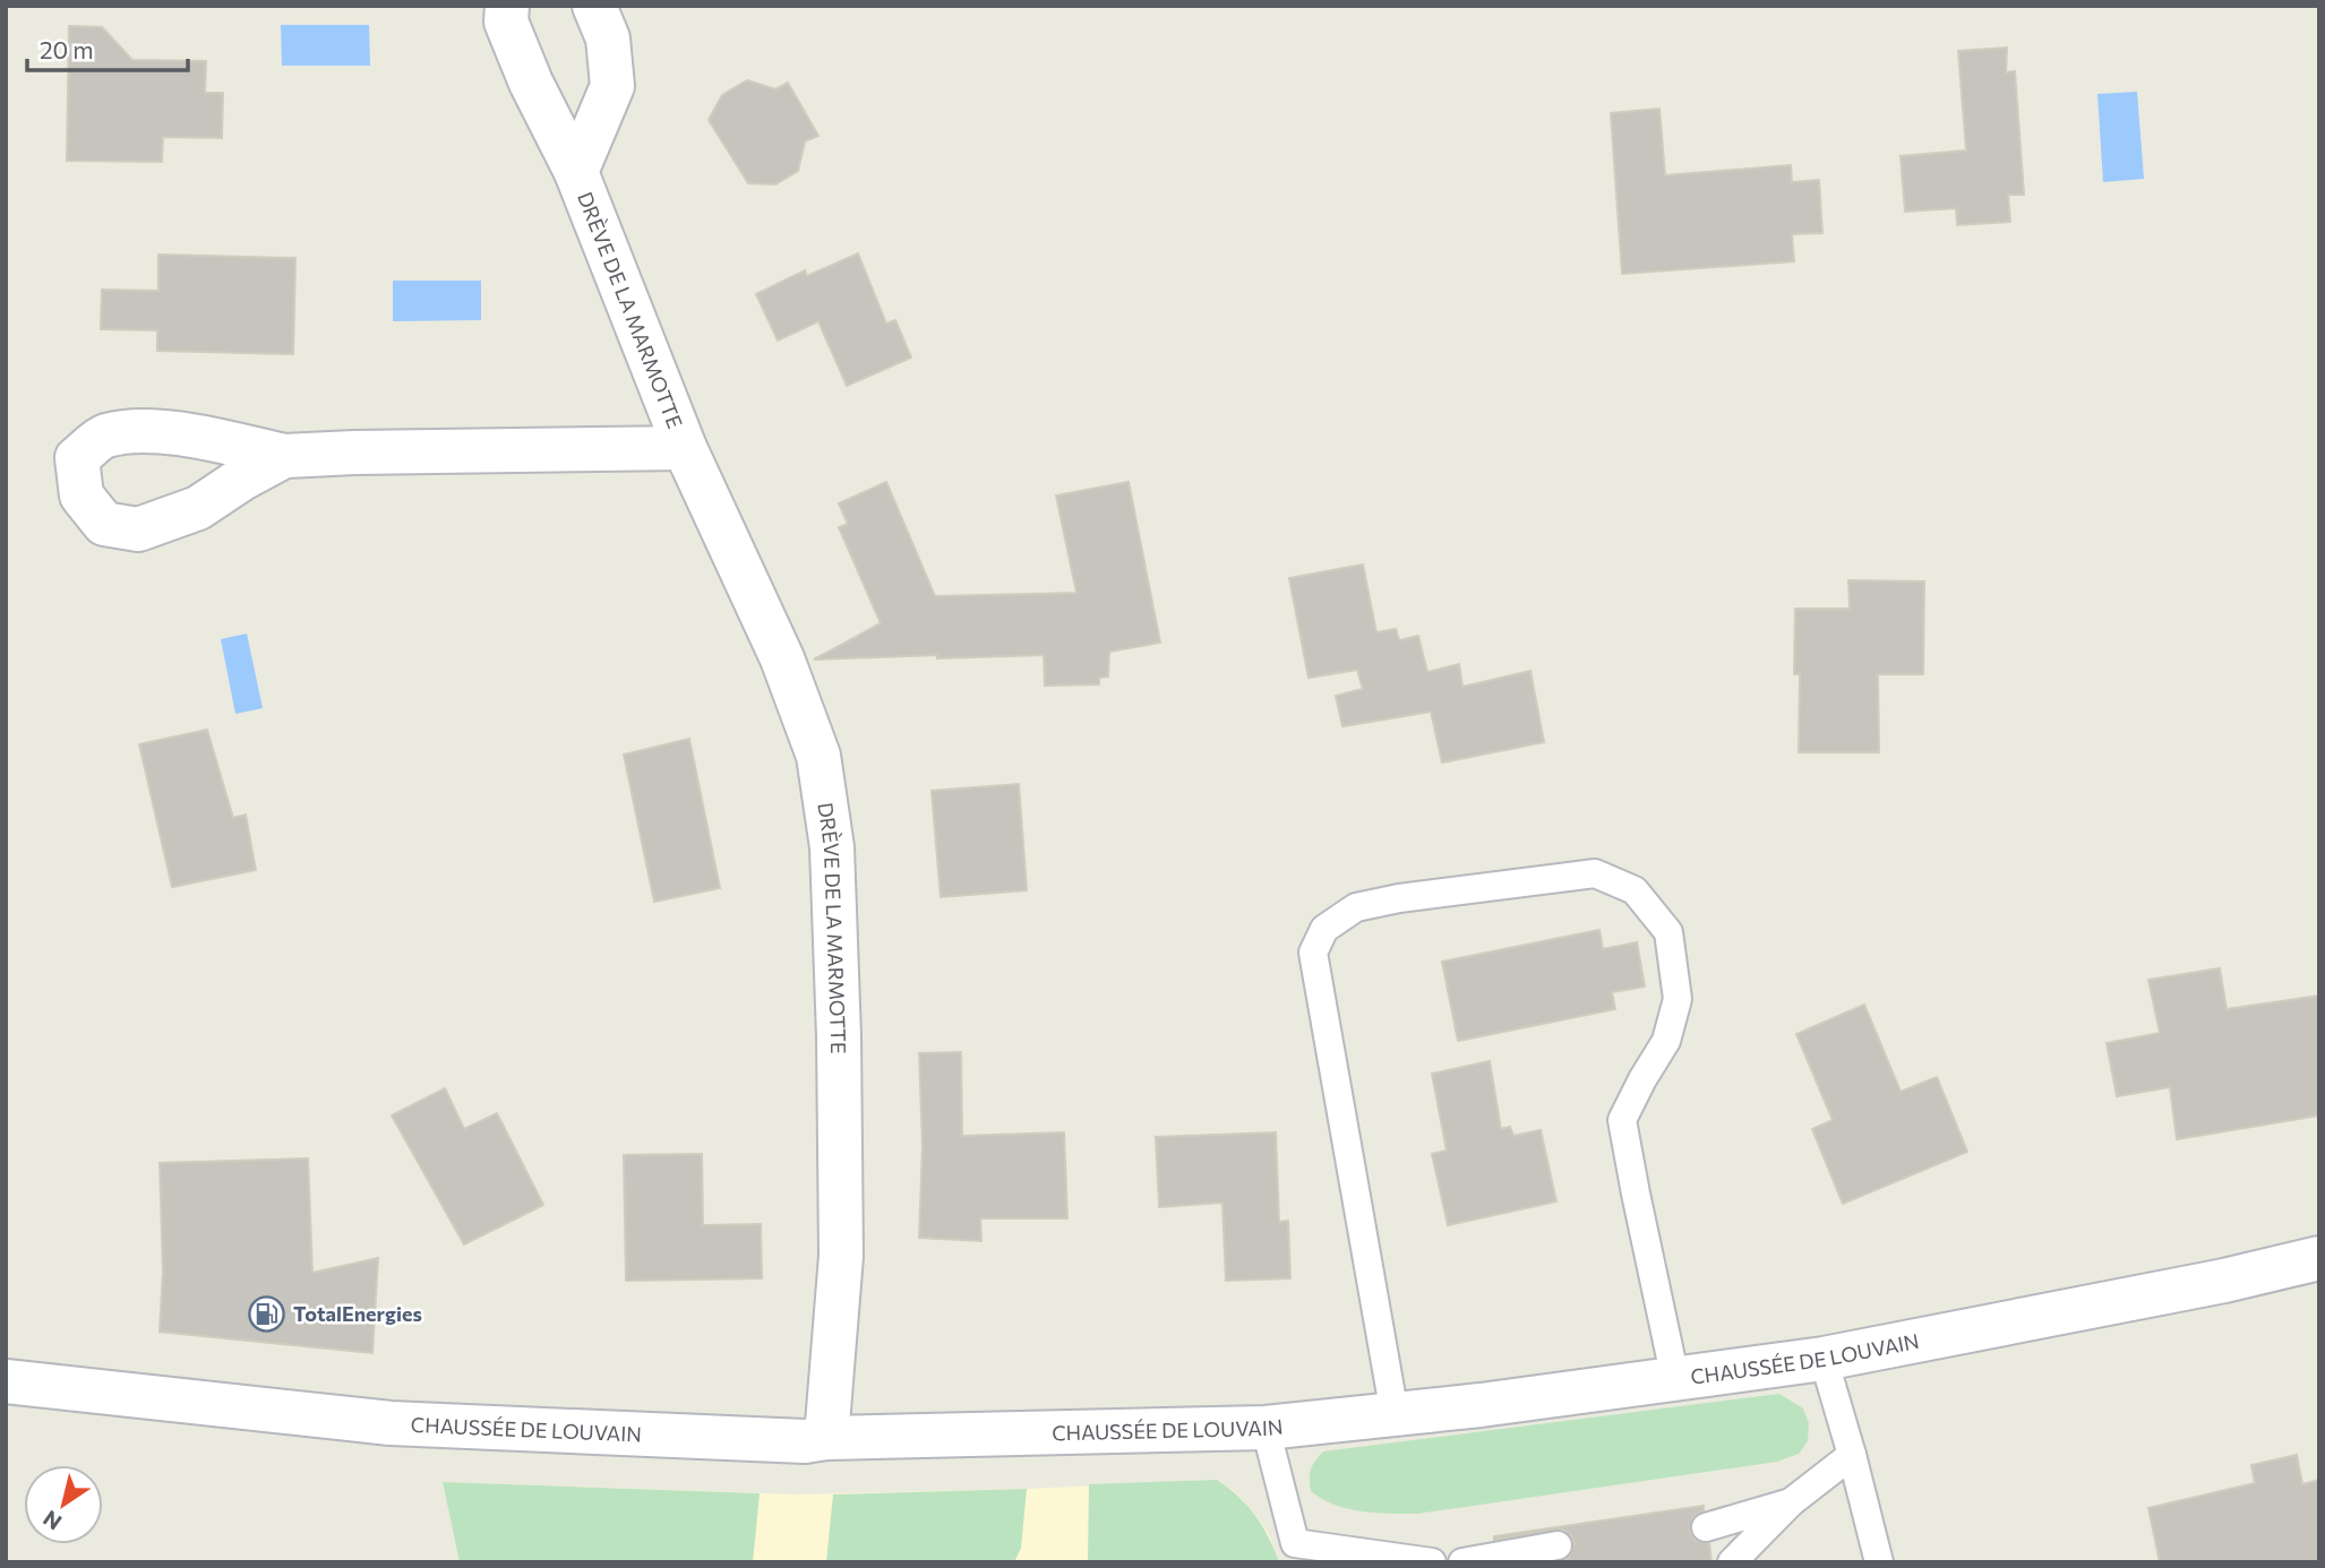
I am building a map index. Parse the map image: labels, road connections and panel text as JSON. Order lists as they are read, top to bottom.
{
  "streets": {
    "main road": ["DRÈVE DE LA MARMOTTE", "CHAUSSÉE DE LOUVAIN"]
  },
  "crossings": [
    ["DRÈVE DE LA MARMOTTE", "CHAUSSÉE DE LOUVAIN"]
  ],
  "places": {
    "fuel station": ["TotalEnergies"]
  },
  "scale_bar": "20 m",
  "north": "bottom left"
}
